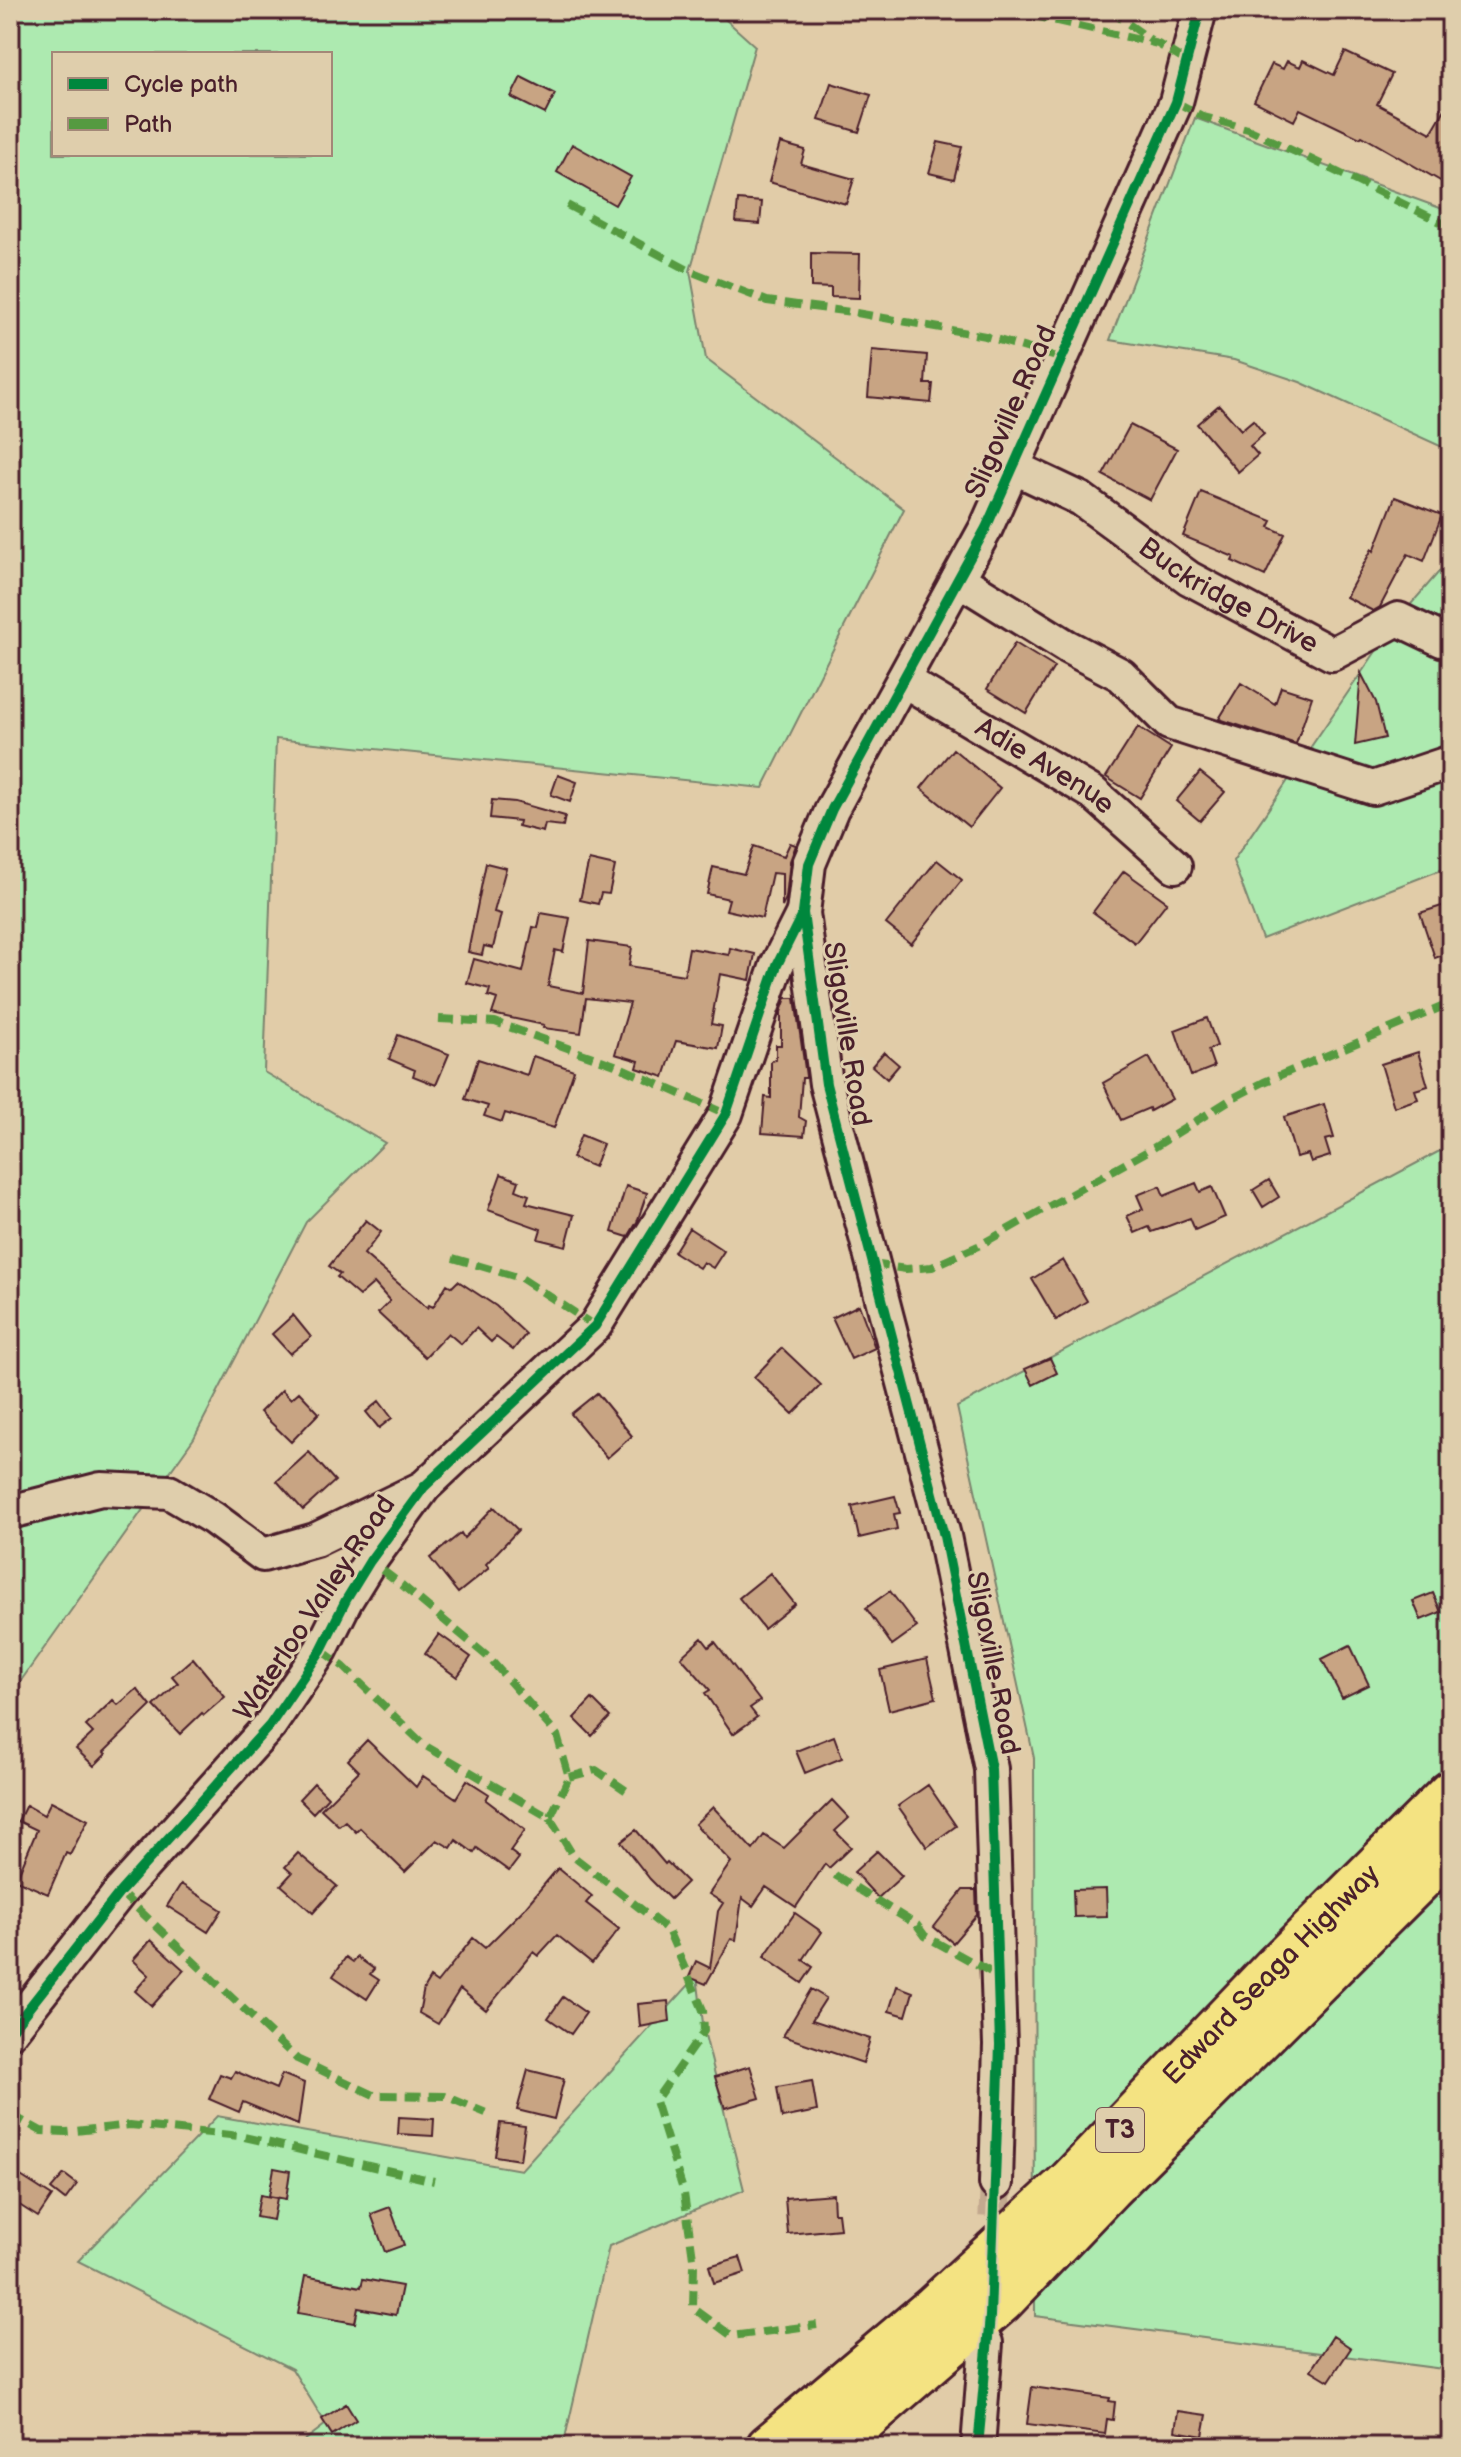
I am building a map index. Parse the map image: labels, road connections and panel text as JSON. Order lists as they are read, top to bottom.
{
  "streets": {
    "highway": ["Edward Seaga Highway", "T3"],
    "street": [
      "Sligoville Road",
      "Buckridge Drive",
      "Adie Avenue",
      "Waterloo Valley Road"
    ]
  },
  "crossings": [
    ["Sligoville Road", "Buckridge Drive"],
    ["Sligoville Road", "Adie Avenue"],
    ["Sligoville Road", "Waterloo Valley Road"]
  ],
  "legend": ["Cycle path", "Path"]
}
